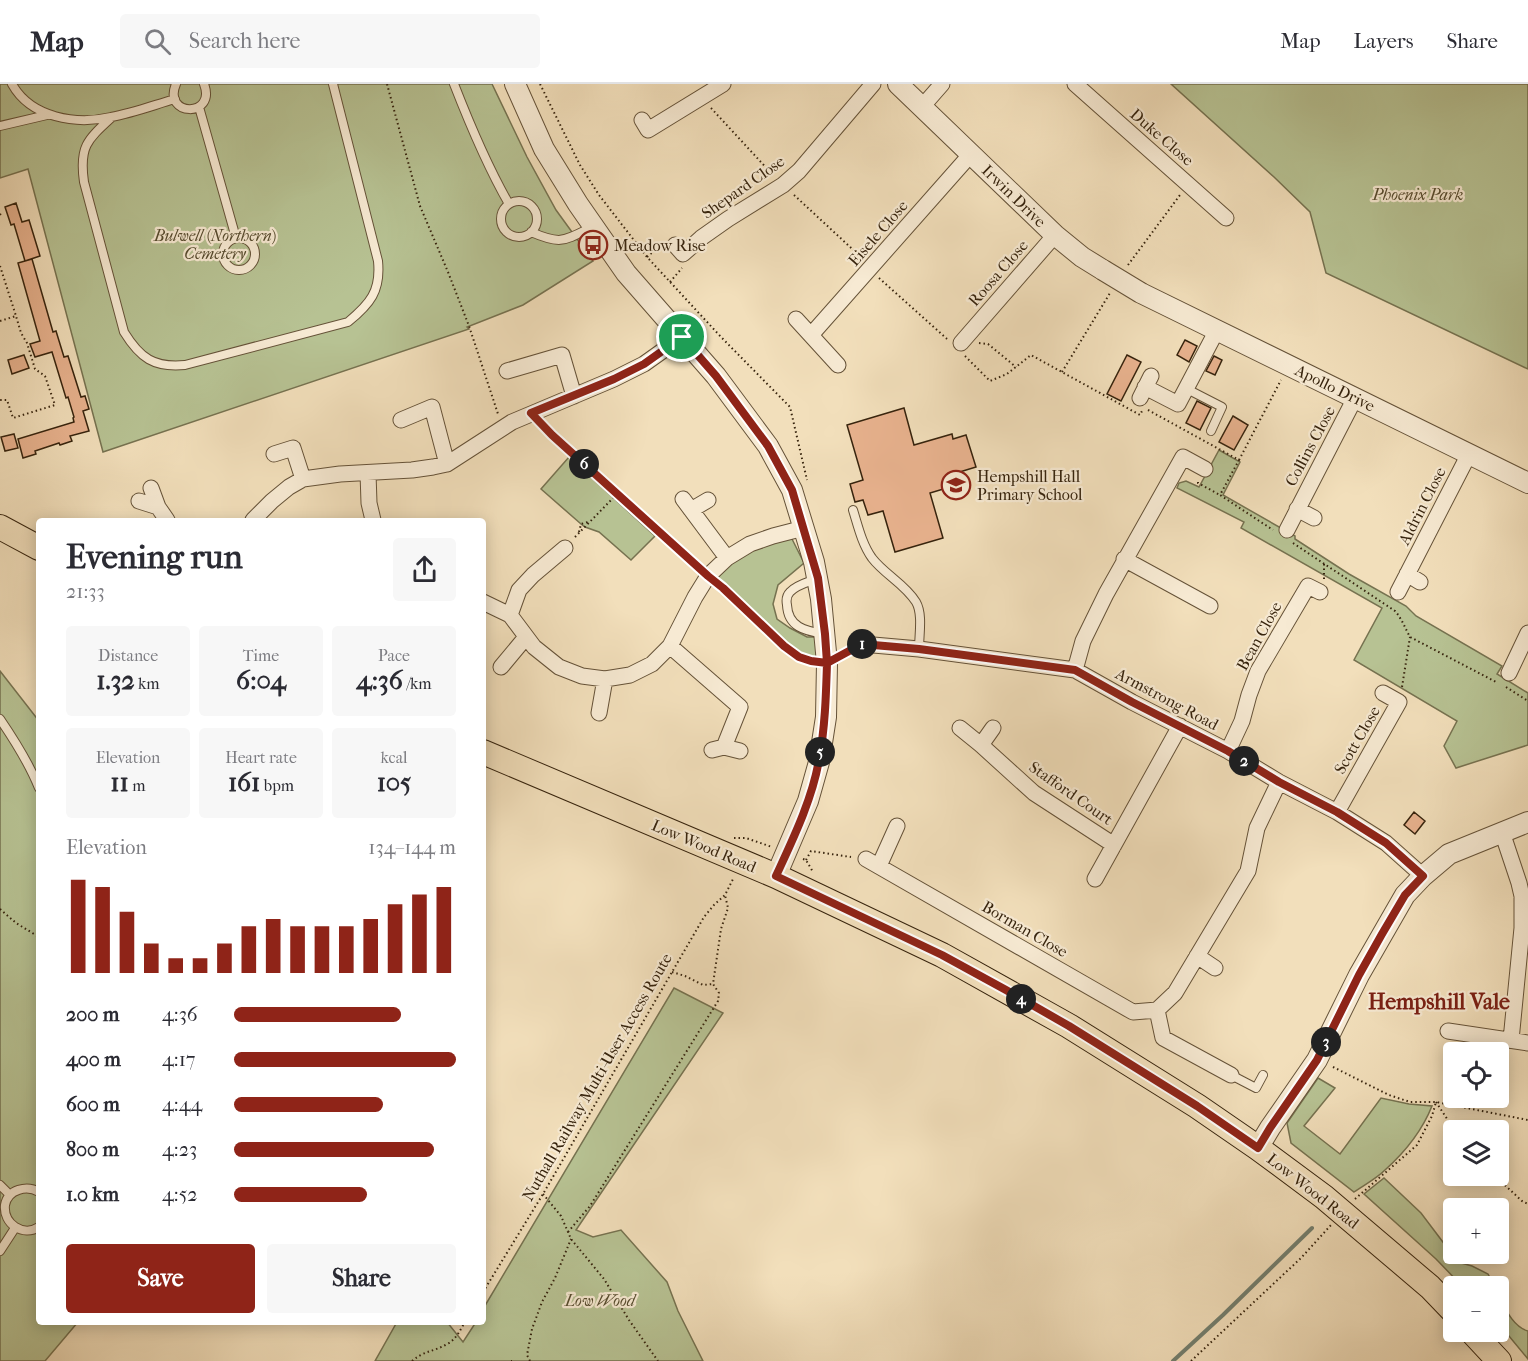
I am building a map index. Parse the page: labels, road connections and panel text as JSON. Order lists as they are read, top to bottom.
{
  "streets": {
    "main road": ["Low Wood Road"],
    "street": [
      "Duke Close",
      "Shepard Close",
      "Irwin Drive",
      "Eisele Close",
      "Roosa Close",
      "Apollo Drive",
      "Collins Close",
      "Aldrin Close",
      "Bean Close",
      "Armstrong Road",
      "Scott Close",
      "Stafford Court",
      "Borman Close"
    ],
    "path": ["Nuthall Railway Multi-User Access Route"]
  },
  "crossings": [
    ["Irwin Drive", "Eisele Close"],
    ["Irwin Drive", "Roosa Close"],
    ["Irwin Drive", "Apollo Drive"],
    ["Apollo Drive", "Collins Close"],
    ["Apollo Drive", "Aldrin Close"],
    ["Bean Close", "Armstrong Road"],
    ["Armstrong Road", "Scott Close"],
    ["Armstrong Road", "Stafford Court"]
  ],
  "districts": ["Hempshill Vale"],
  "parks": ["Phoenix Park", "Bulwell (Northern) Cemetery", "Low Wood"],
  "places": {
    "bus stop": ["Meadow Rise"],
    "school or university": ["Hempshill Hall Primary School"]
  },
  "page": {
    "header": "Map",
    "search": "Search here",
    "nav": ["Map", "Layers", "Share"],
    "pins": [
      "6",
      "1",
      "5",
      "2",
      "4",
      "3"
    ],
    "heading": ["Evening run", "21:33"],
    "stats": [
      ["Distance", "1.32 km"],
      ["Time", "6:04"],
      ["Pace", "4:36 /km"],
      ["Elevation", "11 m"],
      ["Heart rate", "161 bpm"],
      ["kcal", "105"]
    ],
    "chart": ["Elevation", "134–144 m"],
    "list": [
      {
        "name": "200 m",
        "note": "4:36"
      },
      {
        "name": "400 m",
        "note": "4:17"
      },
      {
        "name": "600 m",
        "note": "4:44"
      },
      {
        "name": "800 m",
        "note": "4:23"
      },
      {
        "name": "1.0 km",
        "note": "4:52"
      }
    ],
    "map_buttons": ["+", "−"],
    "buttons": ["Save", "Share"]
  }
}
